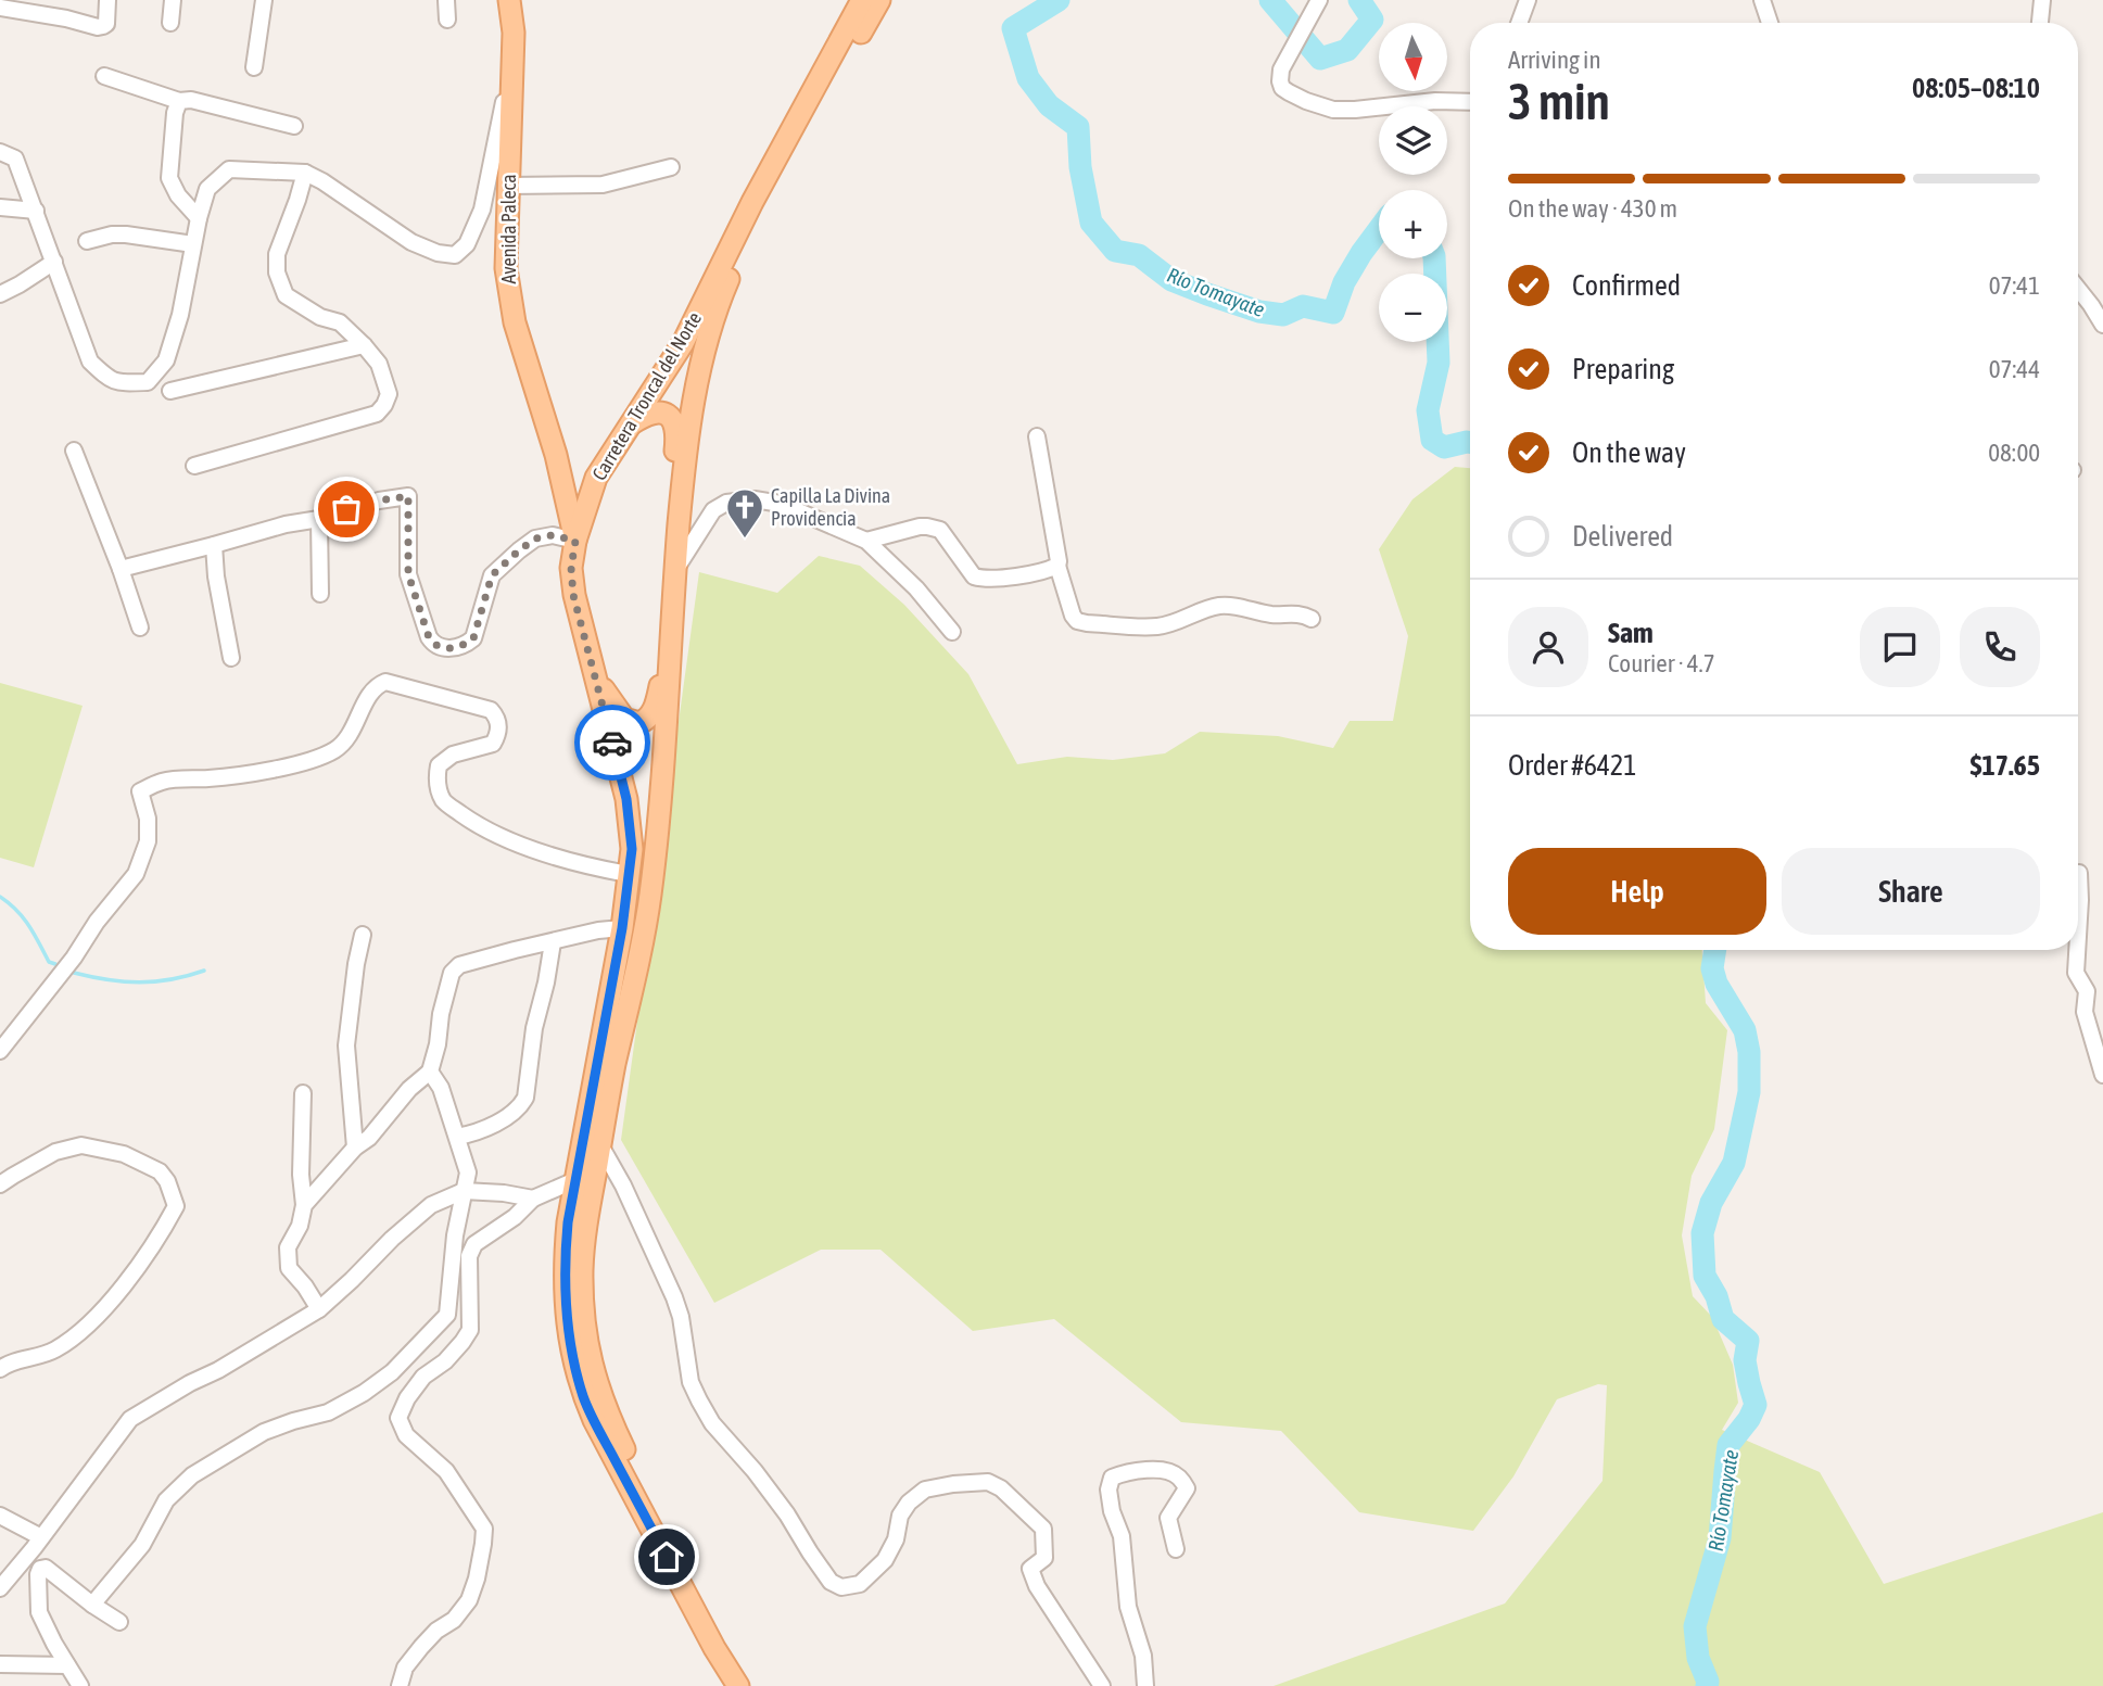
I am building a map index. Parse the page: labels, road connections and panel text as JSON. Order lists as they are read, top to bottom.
{
  "streets": {
    "main road": ["Avenida Paleca", "Carretera Troncal del Norte"]
  },
  "crossings": [
    ["Avenida Paleca", "Carretera Troncal del Norte"]
  ],
  "water": ["Río Tomayate"],
  "places": {
    "church": ["Capilla La Divina Providencia"]
  },
  "north": "bottom",
  "page": {
    "map_buttons": ["+", "−"],
    "heading": ["3 min", "Arriving in", "08:05–08:10"],
    "panel": [
      "Sam",
      "Courier · 4.7",
      "Order #6421",
      "$17.65"
    ],
    "bar": "On the way · 430 m",
    "list": [
      ["Confirmed", "07:41"],
      ["Preparing", "07:44"],
      ["On the way", "08:00"],
      "Delivered"
    ],
    "buttons": ["Help", "Share"]
  }
}
